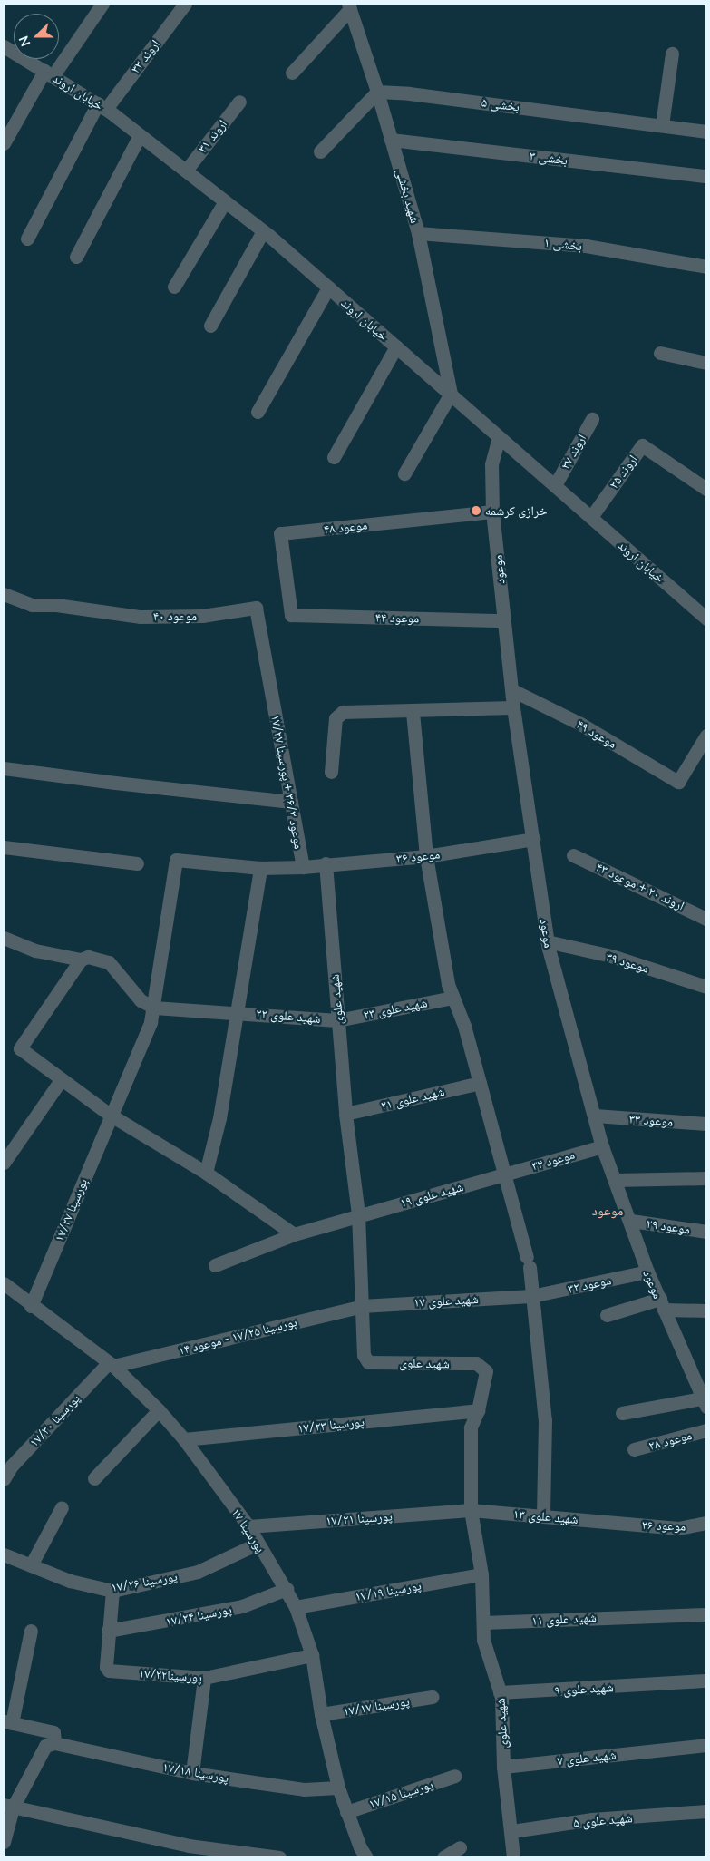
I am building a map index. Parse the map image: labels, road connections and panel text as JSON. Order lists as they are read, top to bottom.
{
  "streets": {
    "street": [
      "اروند ۳۳",
      "خیابان اروند",
      "بخشی ۵",
      "اروند ۳۱",
      "بخشی ۳",
      "شهید بخشی",
      "بخشی ۱",
      "اروند ۲۷",
      "اروند ۲۵",
      "موعود ۴۸",
      "موعود",
      "موعود ۴۰",
      "موعود ۴۴",
      "موعود ۴۹",
      "موعود ۳۶/۳ + پورسینا ۱۷/۲۷",
      "موعود ۳۶",
      "اروند ۲۰ + موعود ۴۳",
      "موعود ۳۹",
      "شهید علوی",
      "شهید علوی ۲۳",
      "شهید علوی ۲۲",
      "شهید علوی ۲۱",
      "موعود ۳۳",
      "موعود ۳۴",
      "شهید علوی ۱۹",
      "پورسینا ۱۷/۲۷",
      "موعود ۲۹",
      "موعود ۳۲",
      "شهید علوی ۱۷",
      "پورسینا ۱۷/۲۵ - موعود ۱۴",
      "پورسینا ۱۷/۳۰",
      "پورسینا ۱۷/۲۳",
      "موعود ۲۸",
      "شهید علوی ۱۳",
      "پورسینا ۱۷/۲۱",
      "موعود ۲۶",
      "پورسینا ۱۷",
      "پورسینا ۱۷/۲۶",
      "پورسینا ۱۷/۱۹",
      "پورسینا ۱۷/۲۴",
      "شهید علوی ۱۱",
      "پورسینا۱۷/۲۲",
      "شهید علوی ۹",
      "پورسینا ۱۷/۱۷",
      "شهید علوی ۷",
      "پورسینا ۱۷/۱۸",
      "پورسینا ۱۷/۱۵",
      "شهید علوی ۵"
    ]
  },
  "crossings": [
    ["اروند ۳۳", "خیابان اروند"],
    ["خیابان اروند", "اروند ۳۱"],
    ["خیابان اروند", "شهید بخشی"],
    ["خیابان اروند", "اروند ۲۷"],
    ["خیابان اروند", "اروند ۲۵"],
    ["خیابان اروند", "موعود"],
    ["بخشی ۵", "شهید بخشی"],
    ["بخشی ۳", "شهید بخشی"],
    ["شهید بخشی", "بخشی ۱"],
    ["موعود ۴۸", "موعود"],
    ["موعود ۴۸", "موعود ۴۴"],
    ["موعود", "موعود ۴۴"],
    ["موعود", "موعود ۴۹"],
    ["موعود", "موعود ۳۶"],
    ["موعود", "موعود ۳۹"],
    ["موعود", "موعود ۳۳"],
    ["موعود", "موعود ۳۴"],
    ["موعود", "موعود ۲۹"],
    ["موعود", "موعود ۳۲"],
    ["موعود ۴۰", "موعود ۳۶/۳ + پورسینا ۱۷/۲۷"],
    ["موعود ۳۶/۳ + پورسینا ۱۷/۲۷", "موعود ۳۶"],
    ["موعود ۳۶", "شهید علوی"],
    ["موعود ۳۶", "پورسینا ۱۷/۲۷"],
    ["شهید علوی", "شهید علوی ۲۳"],
    ["شهید علوی", "شهید علوی ۲۲"],
    ["شهید علوی", "شهید علوی ۲۱"],
    ["شهید علوی", "شهید علوی ۱۹"],
    ["شهید علوی", "شهید علوی ۱۷"],
    ["شهید علوی", "پورسینا ۱۷/۲۵ - موعود ۱۴"],
    ["شهید علوی", "پورسینا ۱۷/۲۳"],
    ["شهید علوی", "شهید علوی ۱۳"],
    ["شهید علوی", "پورسینا ۱۷/۲۱"],
    ["شهید علوی", "پورسینا ۱۷/۱۹"],
    ["شهید علوی", "شهید علوی ۱۱"],
    ["شهید علوی", "شهید علوی ۹"],
    ["شهید علوی", "شهید علوی ۷"],
    ["شهید علوی", "شهید علوی ۵"],
    ["شهید علوی ۲۳", "شهید علوی ۲۲"],
    ["شهید علوی ۲۲", "پورسینا ۱۷/۲۷"],
    ["موعود ۳۴", "شهید علوی ۱۹"],
    ["پورسینا ۱۷/۲۷", "پورسینا ۱۷"],
    ["موعود ۳۲", "شهید علوی ۱۷"],
    ["شهید علوی ۱۷", "پورسینا ۱۷/۲۵ - موعود ۱۴"],
    ["پورسینا ۱۷/۲۵ - موعود ۱۴", "پورسینا ۱۷/۳۰"],
    ["پورسینا ۱۷/۲۵ - موعود ۱۴", "پورسینا ۱۷"],
    ["پورسینا ۱۷/۳۰", "پورسینا ۱۷"],
    ["پورسینا ۱۷/۲۳", "پورسینا ۱۷"],
    ["شهید علوی ۱۳", "پورسینا ۱۷/۲۱"],
    ["شهید علوی ۱۳", "موعود ۲۶"],
    ["پورسینا ۱۷/۲۱", "پورسینا ۱۷"],
    ["پورسینا ۱۷", "پورسینا ۱۷/۲۶"],
    ["پورسینا ۱۷", "پورسینا ۱۷/۱۹"],
    ["پورسینا ۱۷", "پورسینا ۱۷/۲۴"],
    ["پورسینا ۱۷", "پورسینا۱۷/۲۲"],
    ["پورسینا ۱۷", "پورسینا ۱۷/۱۷"],
    ["پورسینا ۱۷", "پورسینا ۱۷/۱۸"],
    ["پورسینا ۱۷", "پورسینا ۱۷/۱۵"],
    ["پورسینا ۱۷/۲۶", "پورسینا۱۷/۲۲"],
    ["پورسینا ۱۷/۲۴", "پورسینا۱۷/۲۲"]
  ],
  "districts": ["موعود"],
  "places": ["خرازی کرشمه"],
  "north": "left"
}
